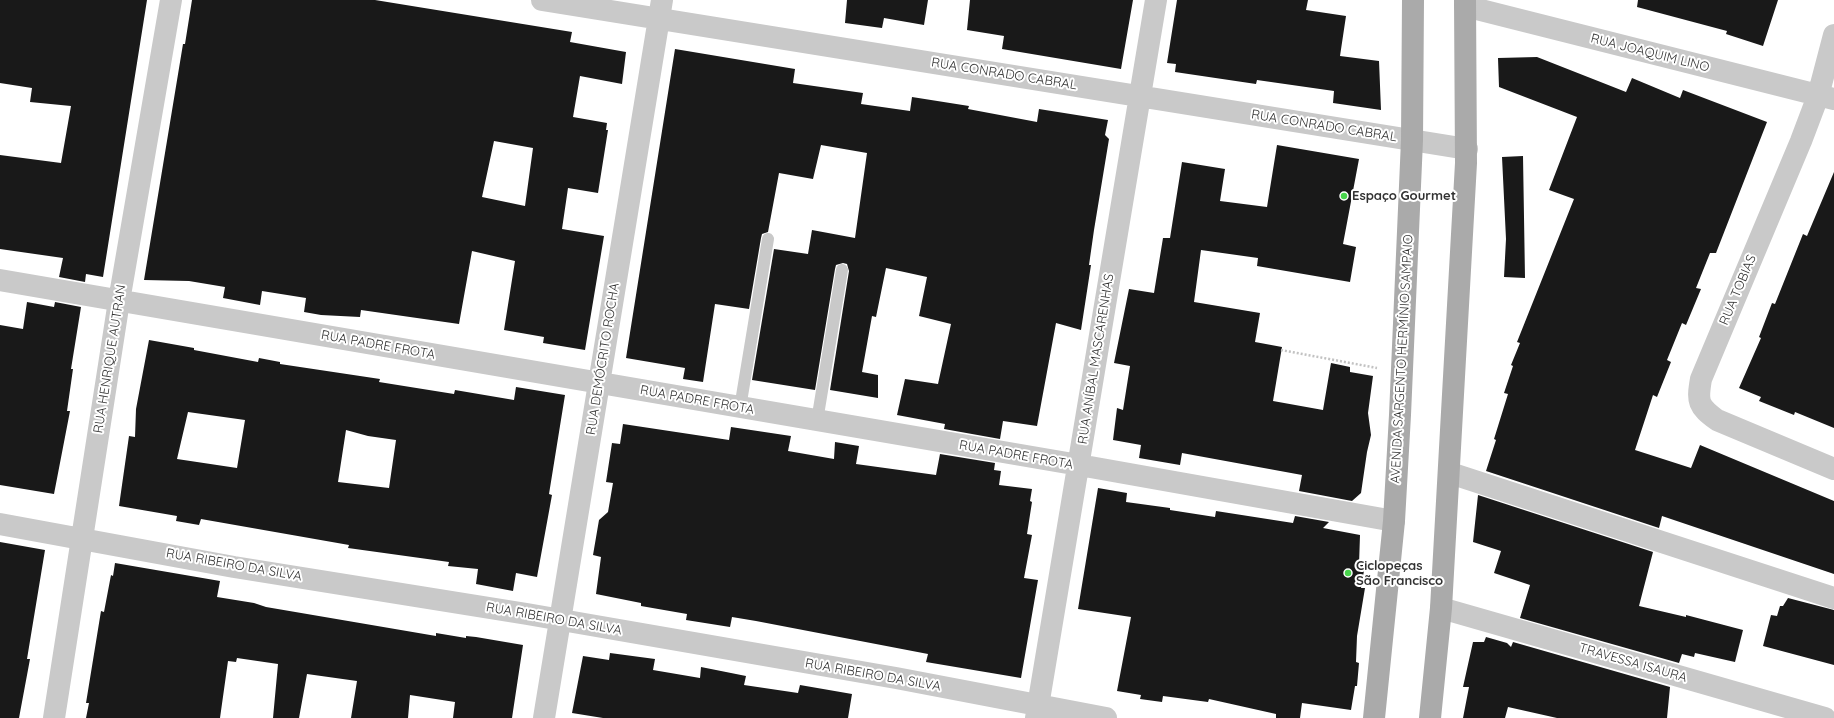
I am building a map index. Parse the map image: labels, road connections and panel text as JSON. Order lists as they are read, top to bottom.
{
  "streets": {
    "main road": ["AVENIDA SARGENTO HERMÍNIO SAMPAIO"],
    "street": [
      "RUA JOAQUIM LINO",
      "RUA CONRADO CABRAL",
      "RUA TOBIAS",
      "RUA PADRE FROTA",
      "RUA HENRIQUE AUTRAN",
      "RUA DEMÓCRITO ROCHA",
      "RUA ANÍBAL MASCARENHAS",
      "RUA RIBEIRO DA SILVA",
      "TRAVESSA ISAURA"
    ]
  },
  "crossings": [
    ["RUA JOAQUIM LINO", "RUA TOBIAS"],
    ["RUA CONRADO CABRAL", "RUA DEMÓCRITO ROCHA"],
    ["RUA CONRADO CABRAL", "RUA ANÍBAL MASCARENHAS"],
    ["RUA CONRADO CABRAL", "AVENIDA SARGENTO HERMÍNIO SAMPAIO"],
    ["RUA PADRE FROTA", "RUA HENRIQUE AUTRAN"],
    ["RUA PADRE FROTA", "RUA DEMÓCRITO ROCHA"],
    ["RUA PADRE FROTA", "RUA ANÍBAL MASCARENHAS"],
    ["RUA PADRE FROTA", "AVENIDA SARGENTO HERMÍNIO SAMPAIO"],
    ["RUA HENRIQUE AUTRAN", "RUA RIBEIRO DA SILVA"],
    ["RUA DEMÓCRITO ROCHA", "RUA RIBEIRO DA SILVA"],
    ["RUA ANÍBAL MASCARENHAS", "RUA RIBEIRO DA SILVA"]
  ],
  "places": ["Espaço Gourmet", "Ciclopeças São Francisco"]
}
